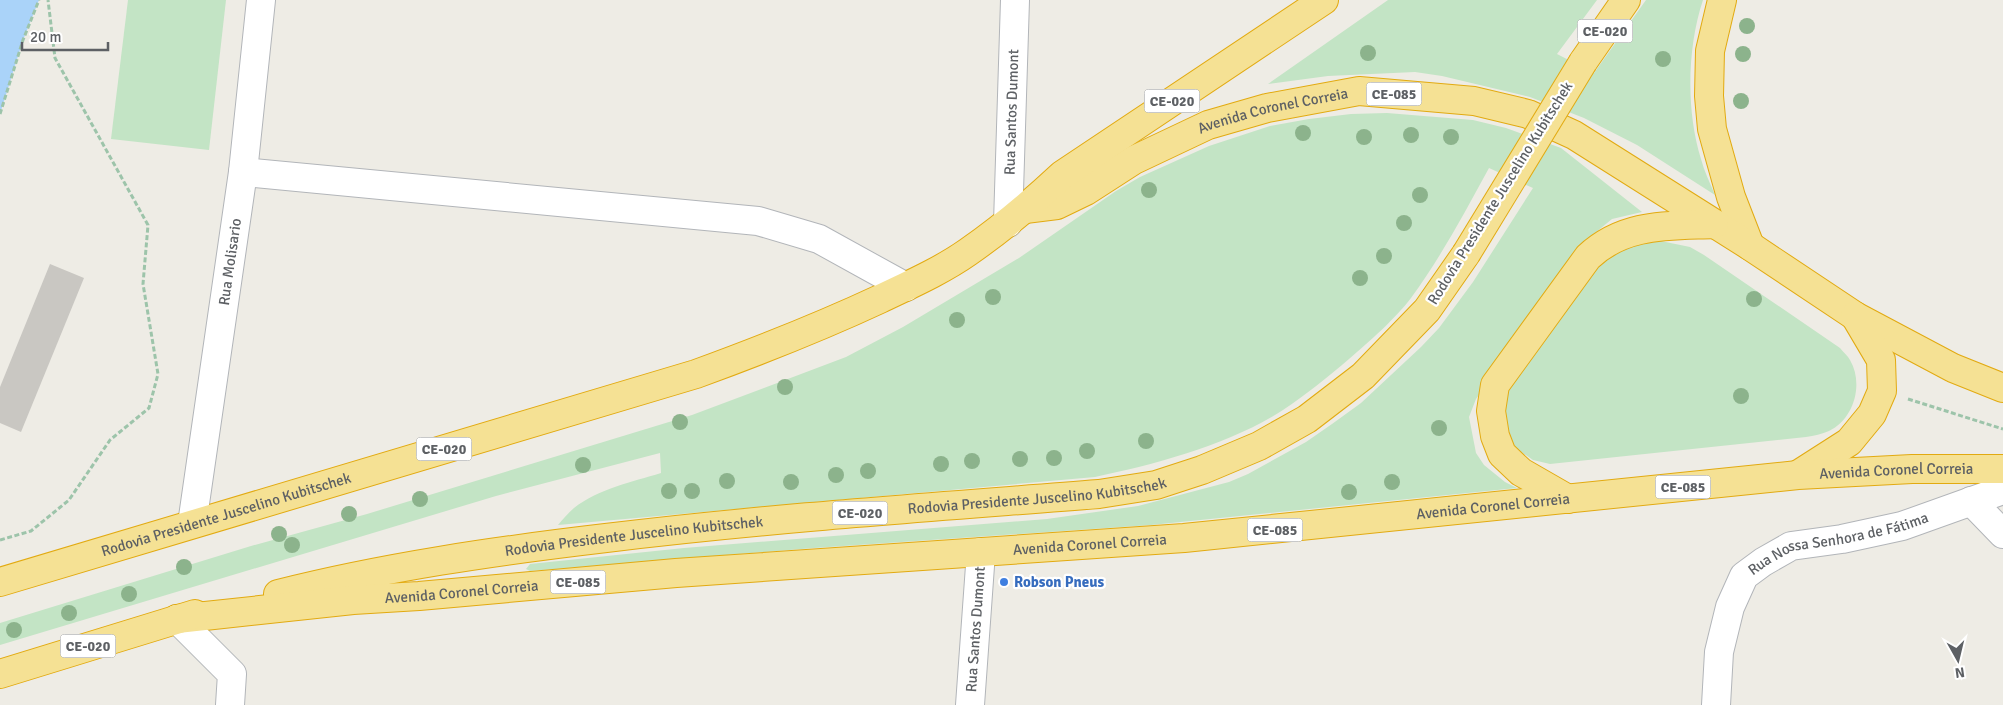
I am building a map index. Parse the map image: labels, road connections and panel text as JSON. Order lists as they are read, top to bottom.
{
  "streets": {
    "highway": [
      "CE-020",
      "CE-085",
      "Avenida Coronel Correia",
      "Rodovia Presidente Juscelino Kubitschek"
    ],
    "street": ["Rua Santos Dumont", "Rua Molisario", "Rua Nossa Senhora de Fátima"]
  },
  "crossings": [
    ["Rua Santos Dumont", "Avenida Coronel Correia"],
    ["Rua Santos Dumont", "Rodovia Presidente Juscelino Kubitschek"],
    ["Avenida Coronel Correia", "Rodovia Presidente Juscelino Kubitschek"],
    ["Rodovia Presidente Juscelino Kubitschek", "Rua Molisario"]
  ],
  "places": ["Robson Pneus"],
  "scale_bar": "20 m",
  "north": "bottom"
}
